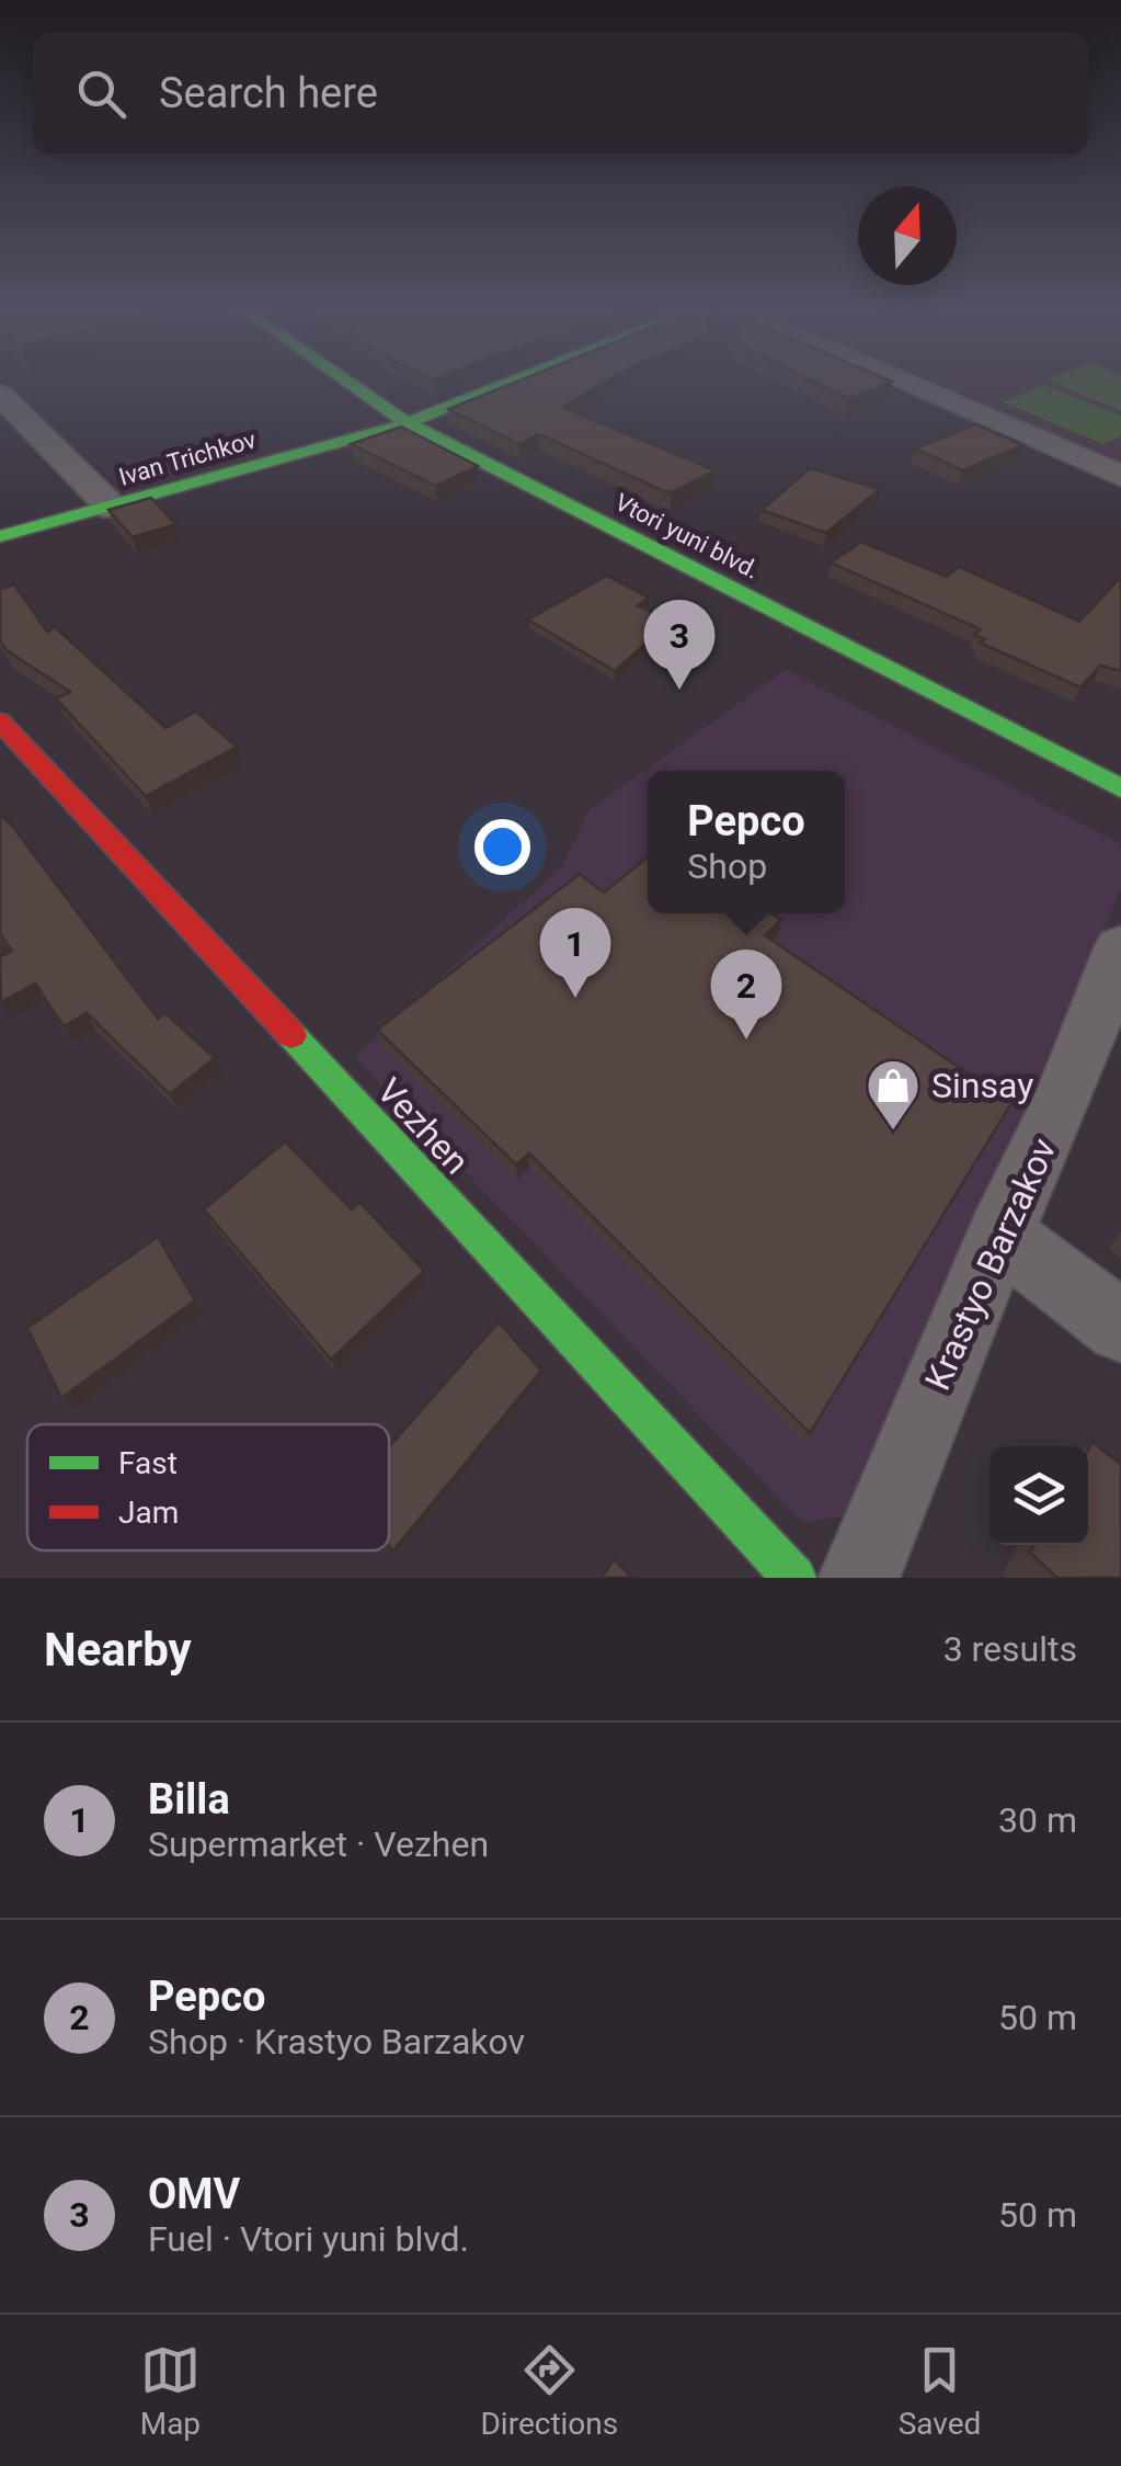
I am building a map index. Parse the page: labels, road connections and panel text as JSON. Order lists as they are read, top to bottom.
{
  "streets": {
    "street": [
      "Ivan Trichkov",
      "Vtori yuni blvd.",
      "Vezhen",
      "Krastyo Barzakov"
    ]
  },
  "crossings": [
    ["Ivan Trichkov", "Vtori yuni blvd."]
  ],
  "places": {
    "shop": ["Sinsay"]
  },
  "legend": ["Fast", "Jam"],
  "north": "top",
  "page": {
    "search": "Search here",
    "pins": ["3", "1", "2"],
    "popup": ["Pepco", "Shop"],
    "heading": ["Nearby", "3 results"],
    "list": [
      {
        "mark": "1",
        "name": "Billa",
        "note": "Supermarket · Vezhen",
        "value": "30 m"
      },
      {
        "mark": "2",
        "name": "Pepco",
        "note": "Shop · Krastyo Barzakov",
        "value": "50 m"
      },
      {
        "mark": "3",
        "name": "OMV",
        "note": "Fuel · Vtori yuni blvd.",
        "value": "50 m"
      }
    ],
    "nav": ["Map", "Directions", "Saved"]
  }
}
